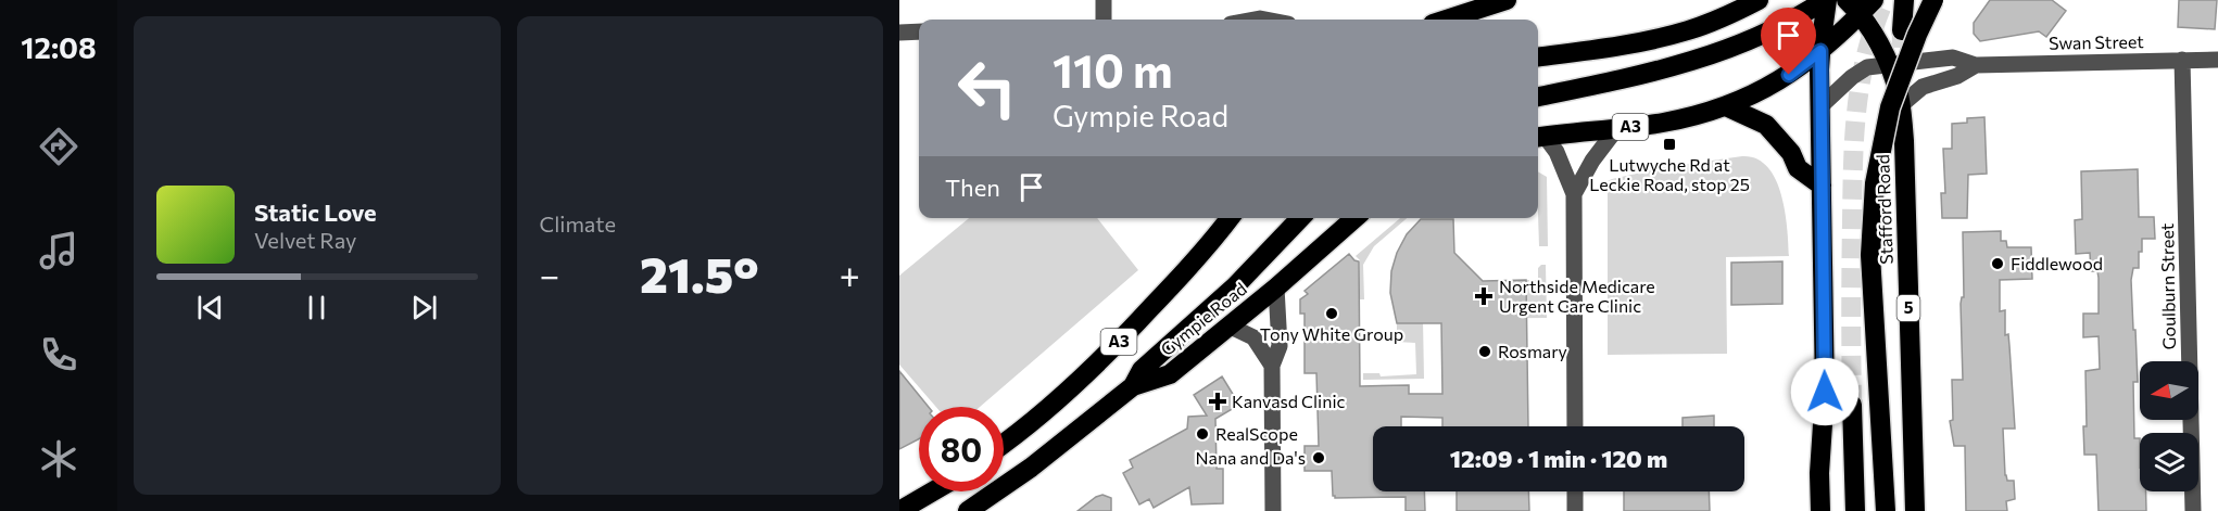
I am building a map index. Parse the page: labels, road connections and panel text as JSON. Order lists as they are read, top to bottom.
{
  "streets": {
    "highway": [
      "A3",
      "Stafford Road",
      "5",
      "Gympie Road"
    ],
    "street": ["Swan Street", "Goulburn Street"]
  },
  "crossings": [
    ["Swan Street", "Stafford Road"],
    ["Swan Street", "Goulburn Street"],
    ["A3", "Stafford Road"]
  ],
  "places": {
    "transit": ["Lutwyche Rd at Leckie Road, stop 25"],
    "other": [
      "Fiddlewood",
      "Tony White Group",
      "Rosmary",
      "RealScope",
      "Nana and Da's"
    ],
    "health": ["Northside Medicare Urgent Care Clinic", "Kanvasd Clinic"]
  },
  "north": "left",
  "page": {
    "tabs": "12:08",
    "tile": "Climate",
    "turn": ["110 m", "Gympie Road"],
    "then": "Then",
    "song": ["Static Love", "Velvet Ray"],
    "heat": ["−", "21.5°", "+"],
    "limit": "80",
    "trip": "12:09 · 1 min · 120 m"
  }
}
